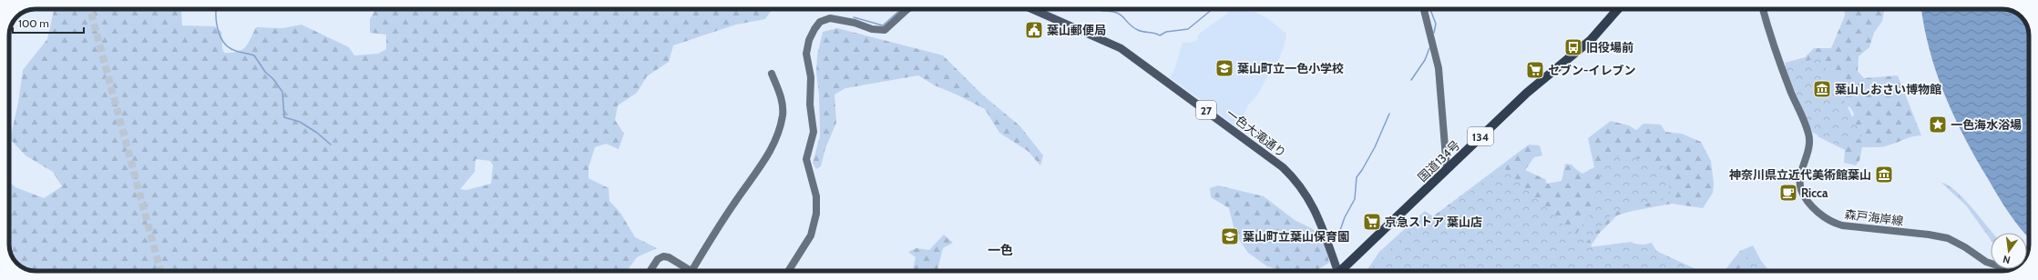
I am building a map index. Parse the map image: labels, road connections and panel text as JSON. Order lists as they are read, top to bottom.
{
  "streets": {
    "highway": ["134", "国道134号"],
    "main road": ["27", "一色大滝通り"],
    "street": ["森戸海岸線"]
  },
  "districts": ["一色"],
  "places": {
    "public building": ["葉山郵便局"],
    "bus stop": ["旧役場前"],
    "school or university": ["葉山町立一色小学校", "葉山町立葉山保育園"],
    "supermarket": ["セブン-イレブン", "京急ストア 葉山店"],
    "museum": ["葉山しおさい博物館", "神奈川県立近代美術館葉山"],
    "place": ["一色海水浴場"],
    "cafe": ["Ricca"]
  },
  "scale_bar": "100 m",
  "north": "bottom"
}
